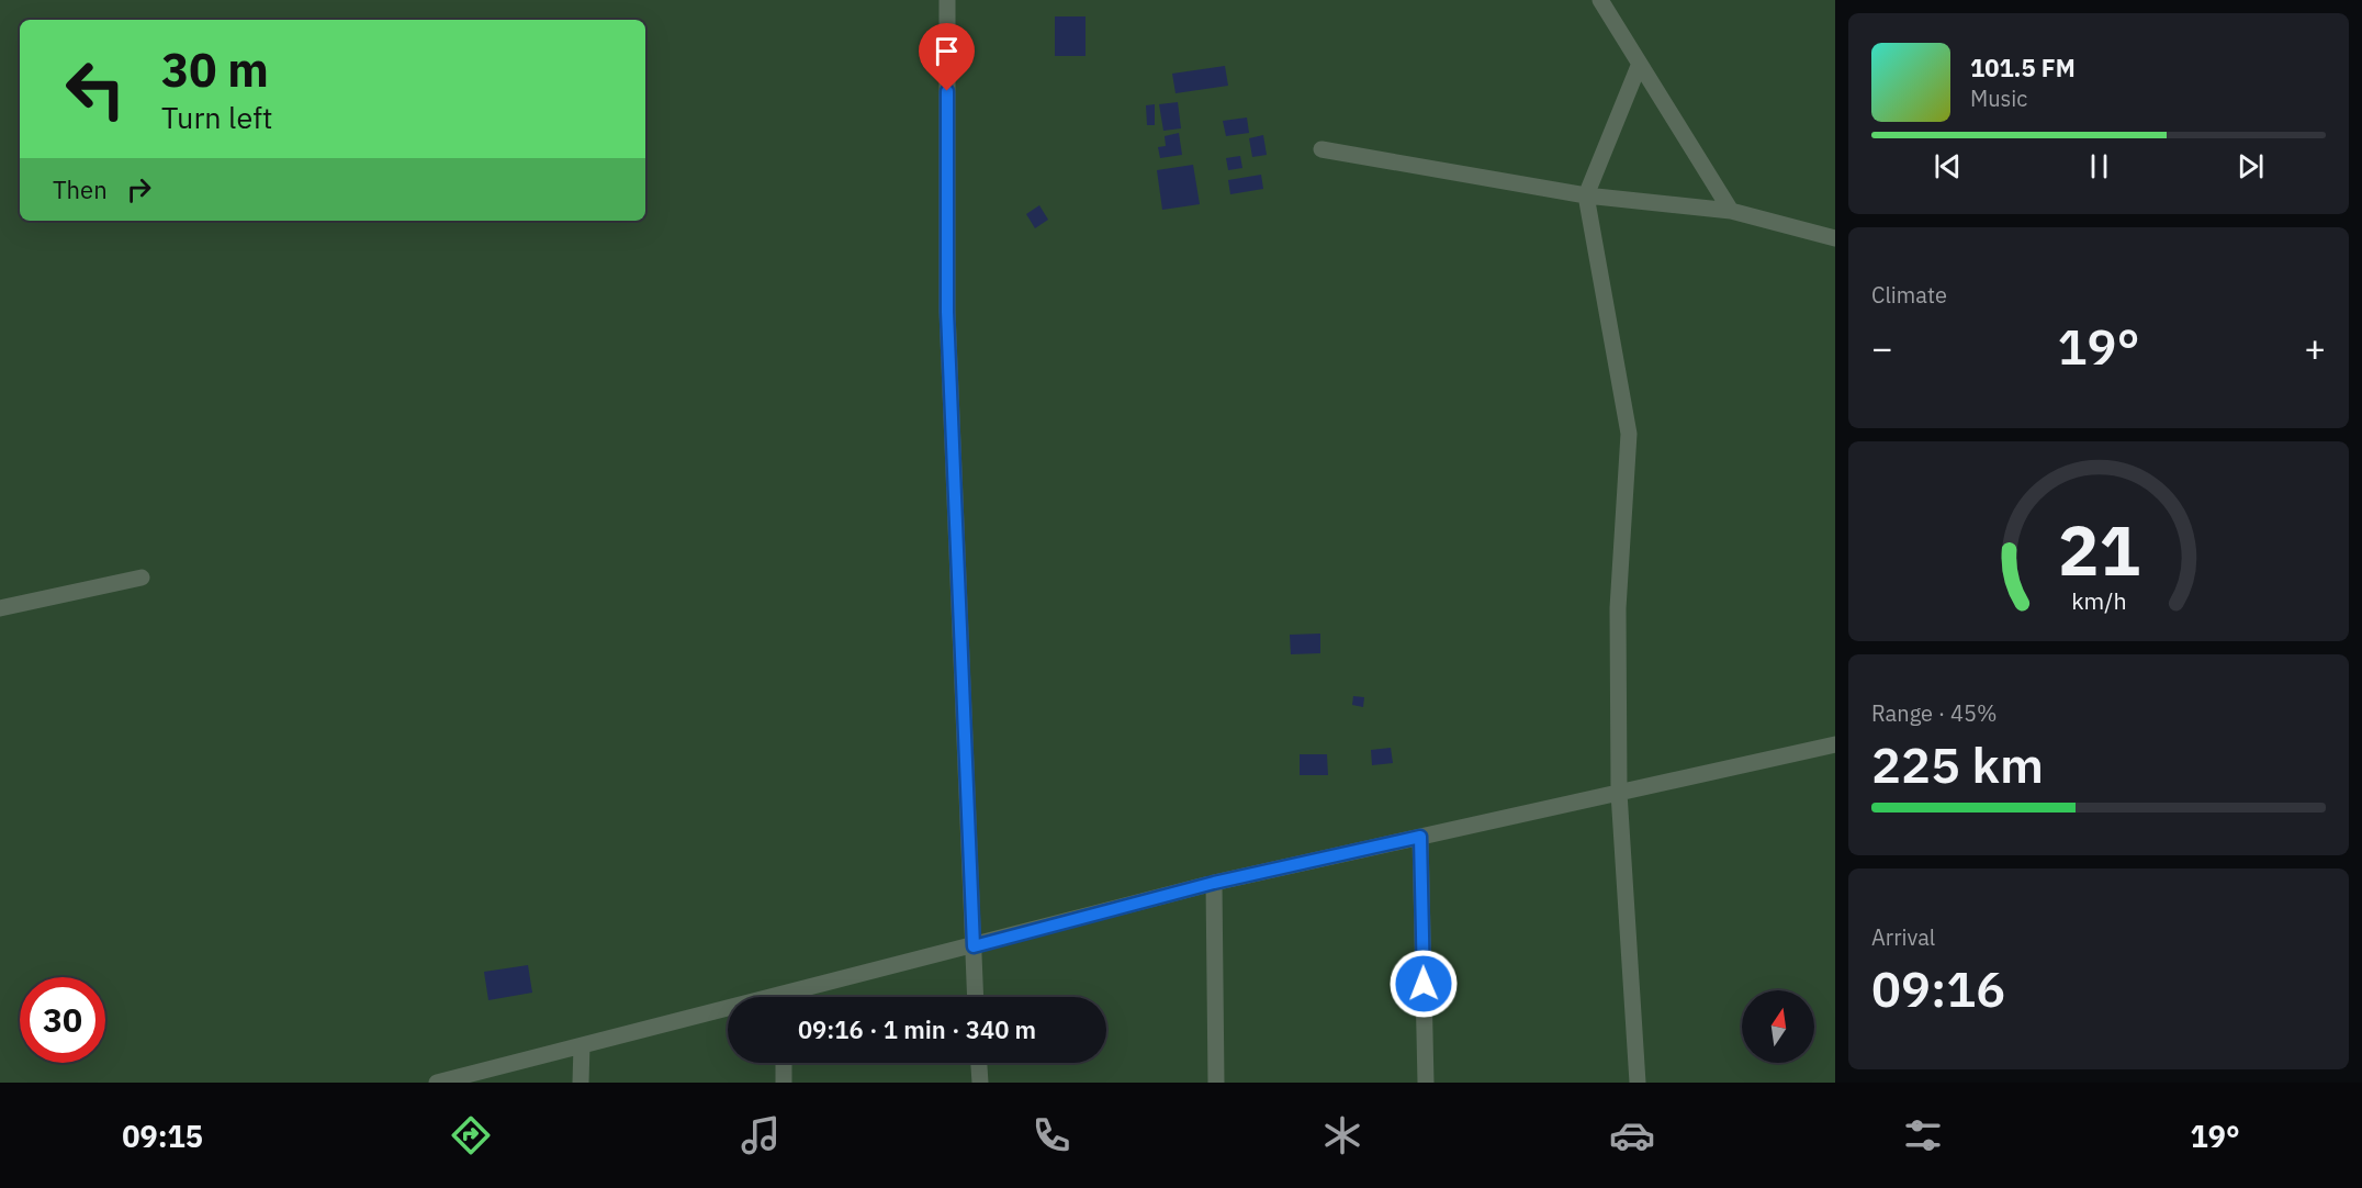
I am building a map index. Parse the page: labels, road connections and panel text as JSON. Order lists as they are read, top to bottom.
{
  "north": "top",
  "page": {
    "turn": ["30 m", "Turn left"],
    "song": ["101.5 FM", "Music"],
    "then": "Then",
    "tile": [
      "Climate",
      ["Range · 45%", "225 km"],
      ["Arrival", "09:16"]
    ],
    "heat": ["−", "19°", "+"],
    "limit": "30",
    "trip": "09:16 · 1 min · 340 m",
    "tabs": ["09:15", "19°"],
    "gauge": ["21", "km/h"]
  }
}
